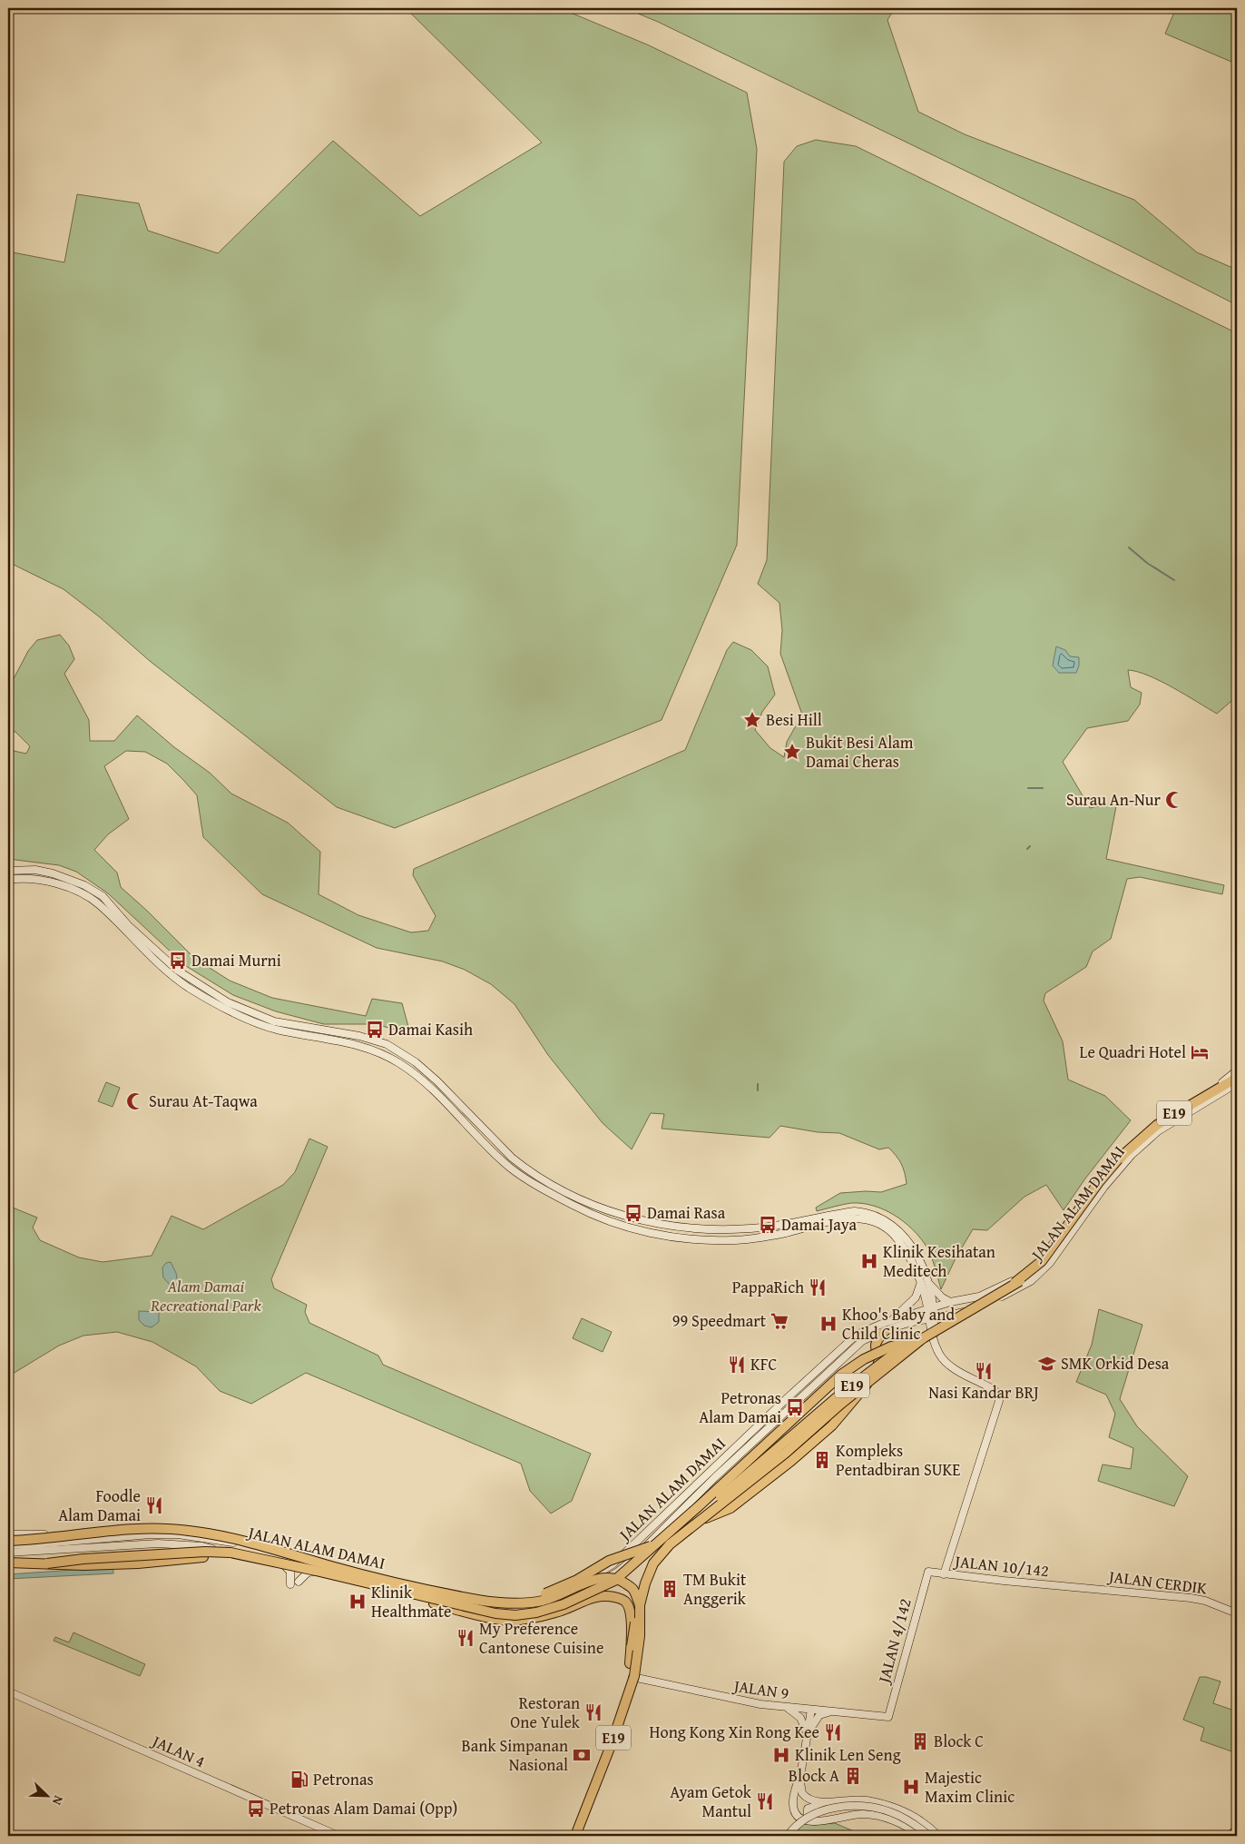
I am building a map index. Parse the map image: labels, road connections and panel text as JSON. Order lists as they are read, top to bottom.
{
  "streets": {
    "highway": ["E19"],
    "street": [
      "JALAN ALAM DAMAI",
      "JALAN 10/142",
      "JALAN CERDIK",
      "JALAN 4/142",
      "JALAN 9",
      "JALAN 4"
    ]
  },
  "crossings": [
    ["JALAN 10/142", "JALAN CERDIK"],
    ["JALAN 10/142", "JALAN 4/142"],
    ["JALAN 4/142", "JALAN 9"]
  ],
  "parks": ["Alam Damai Recreational Park"],
  "places": {
    "place": ["Besi Hill", "Bukit Besi Alam Damai Cheras"],
    "mosque": ["Surau An-Nur", "Surau At-Taqwa"],
    "bus stop": [
      "Damai Murni",
      "Damai Kasih",
      "Damai Rasa",
      "Damai Jaya",
      "Petronas Alam Damai",
      "Petronas Alam Damai (Opp)"
    ],
    "hotel": ["Le Quadri Hotel"],
    "hospital": [
      "Klinik Kesihatan Meditech",
      "Khoo's Baby and Child Clinic",
      "Klinik Healthmate",
      "Klinik Len Seng",
      "Majestic Maxim Clinic"
    ],
    "restaurant": [
      "PappaRich",
      "KFC",
      "Nasi Kandar BRJ",
      "Foodle Alam Damai",
      "My Preference Cantonese Cuisine",
      "Restoran One Yulek",
      "Hong Kong Xin Rong Kee",
      "Ayam Getok Mantul"
    ],
    "supermarket": ["99 Speedmart"],
    "school or university": ["SMK Orkid Desa"],
    "building": [
      "Kompleks Pentadbiran SUKE",
      "TM Bukit Anggerik",
      "Block C",
      "Block A"
    ],
    "bank": ["Bank Simpanan Nasional"],
    "fuel station": ["Petronas"]
  },
  "north": "bottom right"
}
